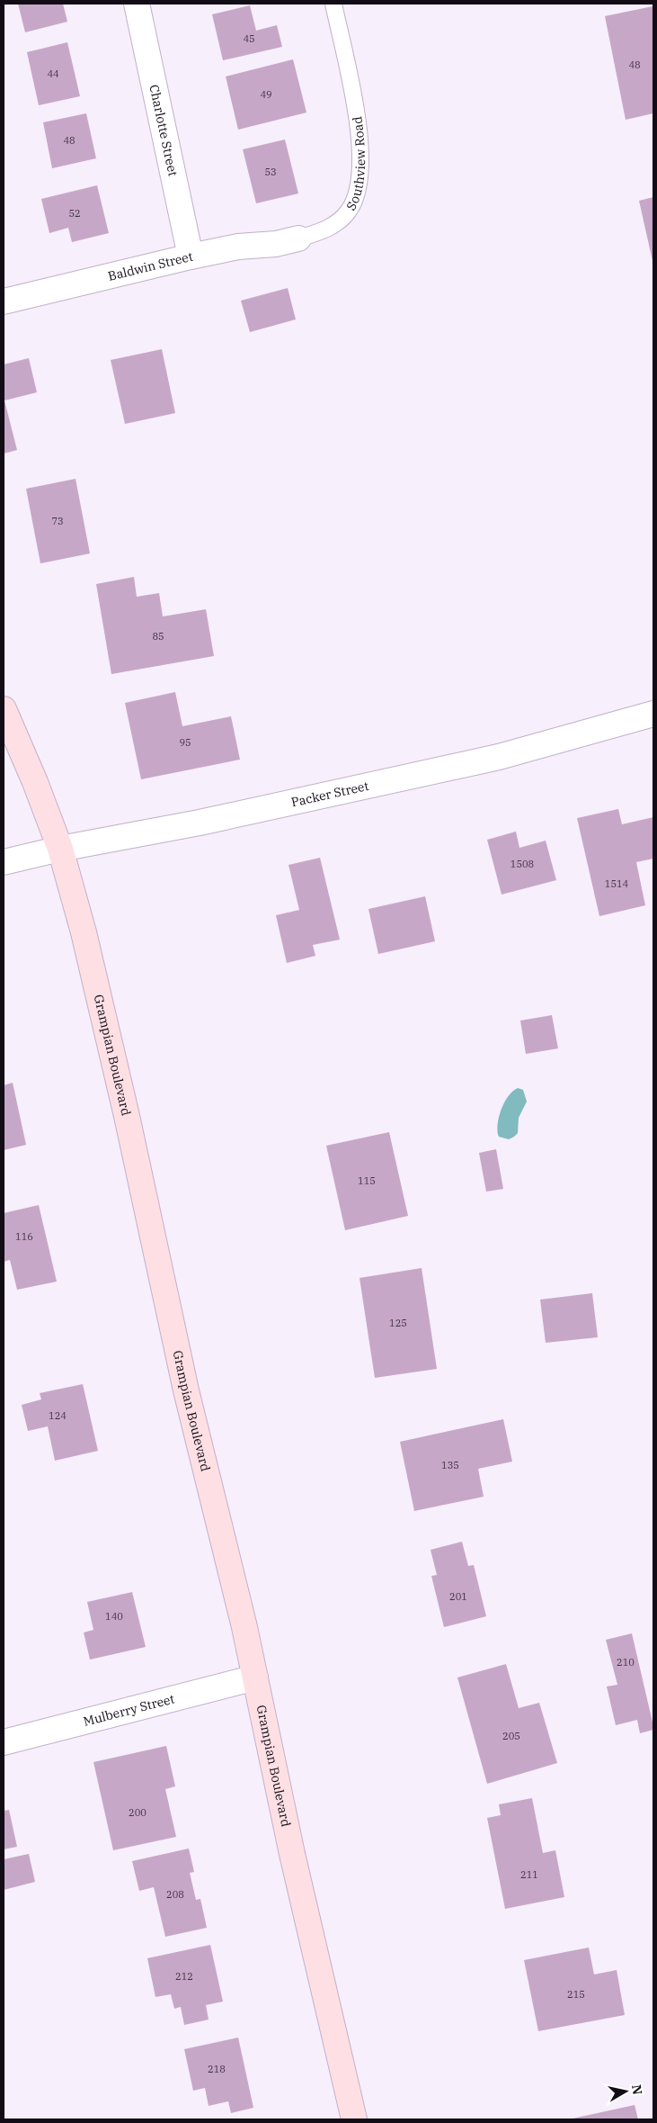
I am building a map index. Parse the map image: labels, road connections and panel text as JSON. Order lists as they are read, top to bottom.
{
  "streets": {
    "street": [
      "Charlotte Street",
      "Baldwin Street",
      "Packer Street",
      "Grampian Boulevard",
      "Mulberry Street"
    ],
    "lane": ["Southview Road"]
  },
  "crossings": [
    ["Charlotte Street", "Baldwin Street"],
    ["Southview Road", "Baldwin Street"],
    ["Packer Street", "Grampian Boulevard"],
    ["Grampian Boulevard", "Mulberry Street"]
  ],
  "house_numbers": [
    "45",
    "48",
    "44",
    "49",
    "48",
    "53",
    "52",
    "73",
    "85",
    "95",
    "1508",
    "1514",
    "115",
    "116",
    "125",
    "124",
    "135",
    "201",
    "140",
    "210",
    "205",
    "200",
    "211",
    "208",
    "212",
    "215",
    "218"
  ],
  "north": "right"
}
